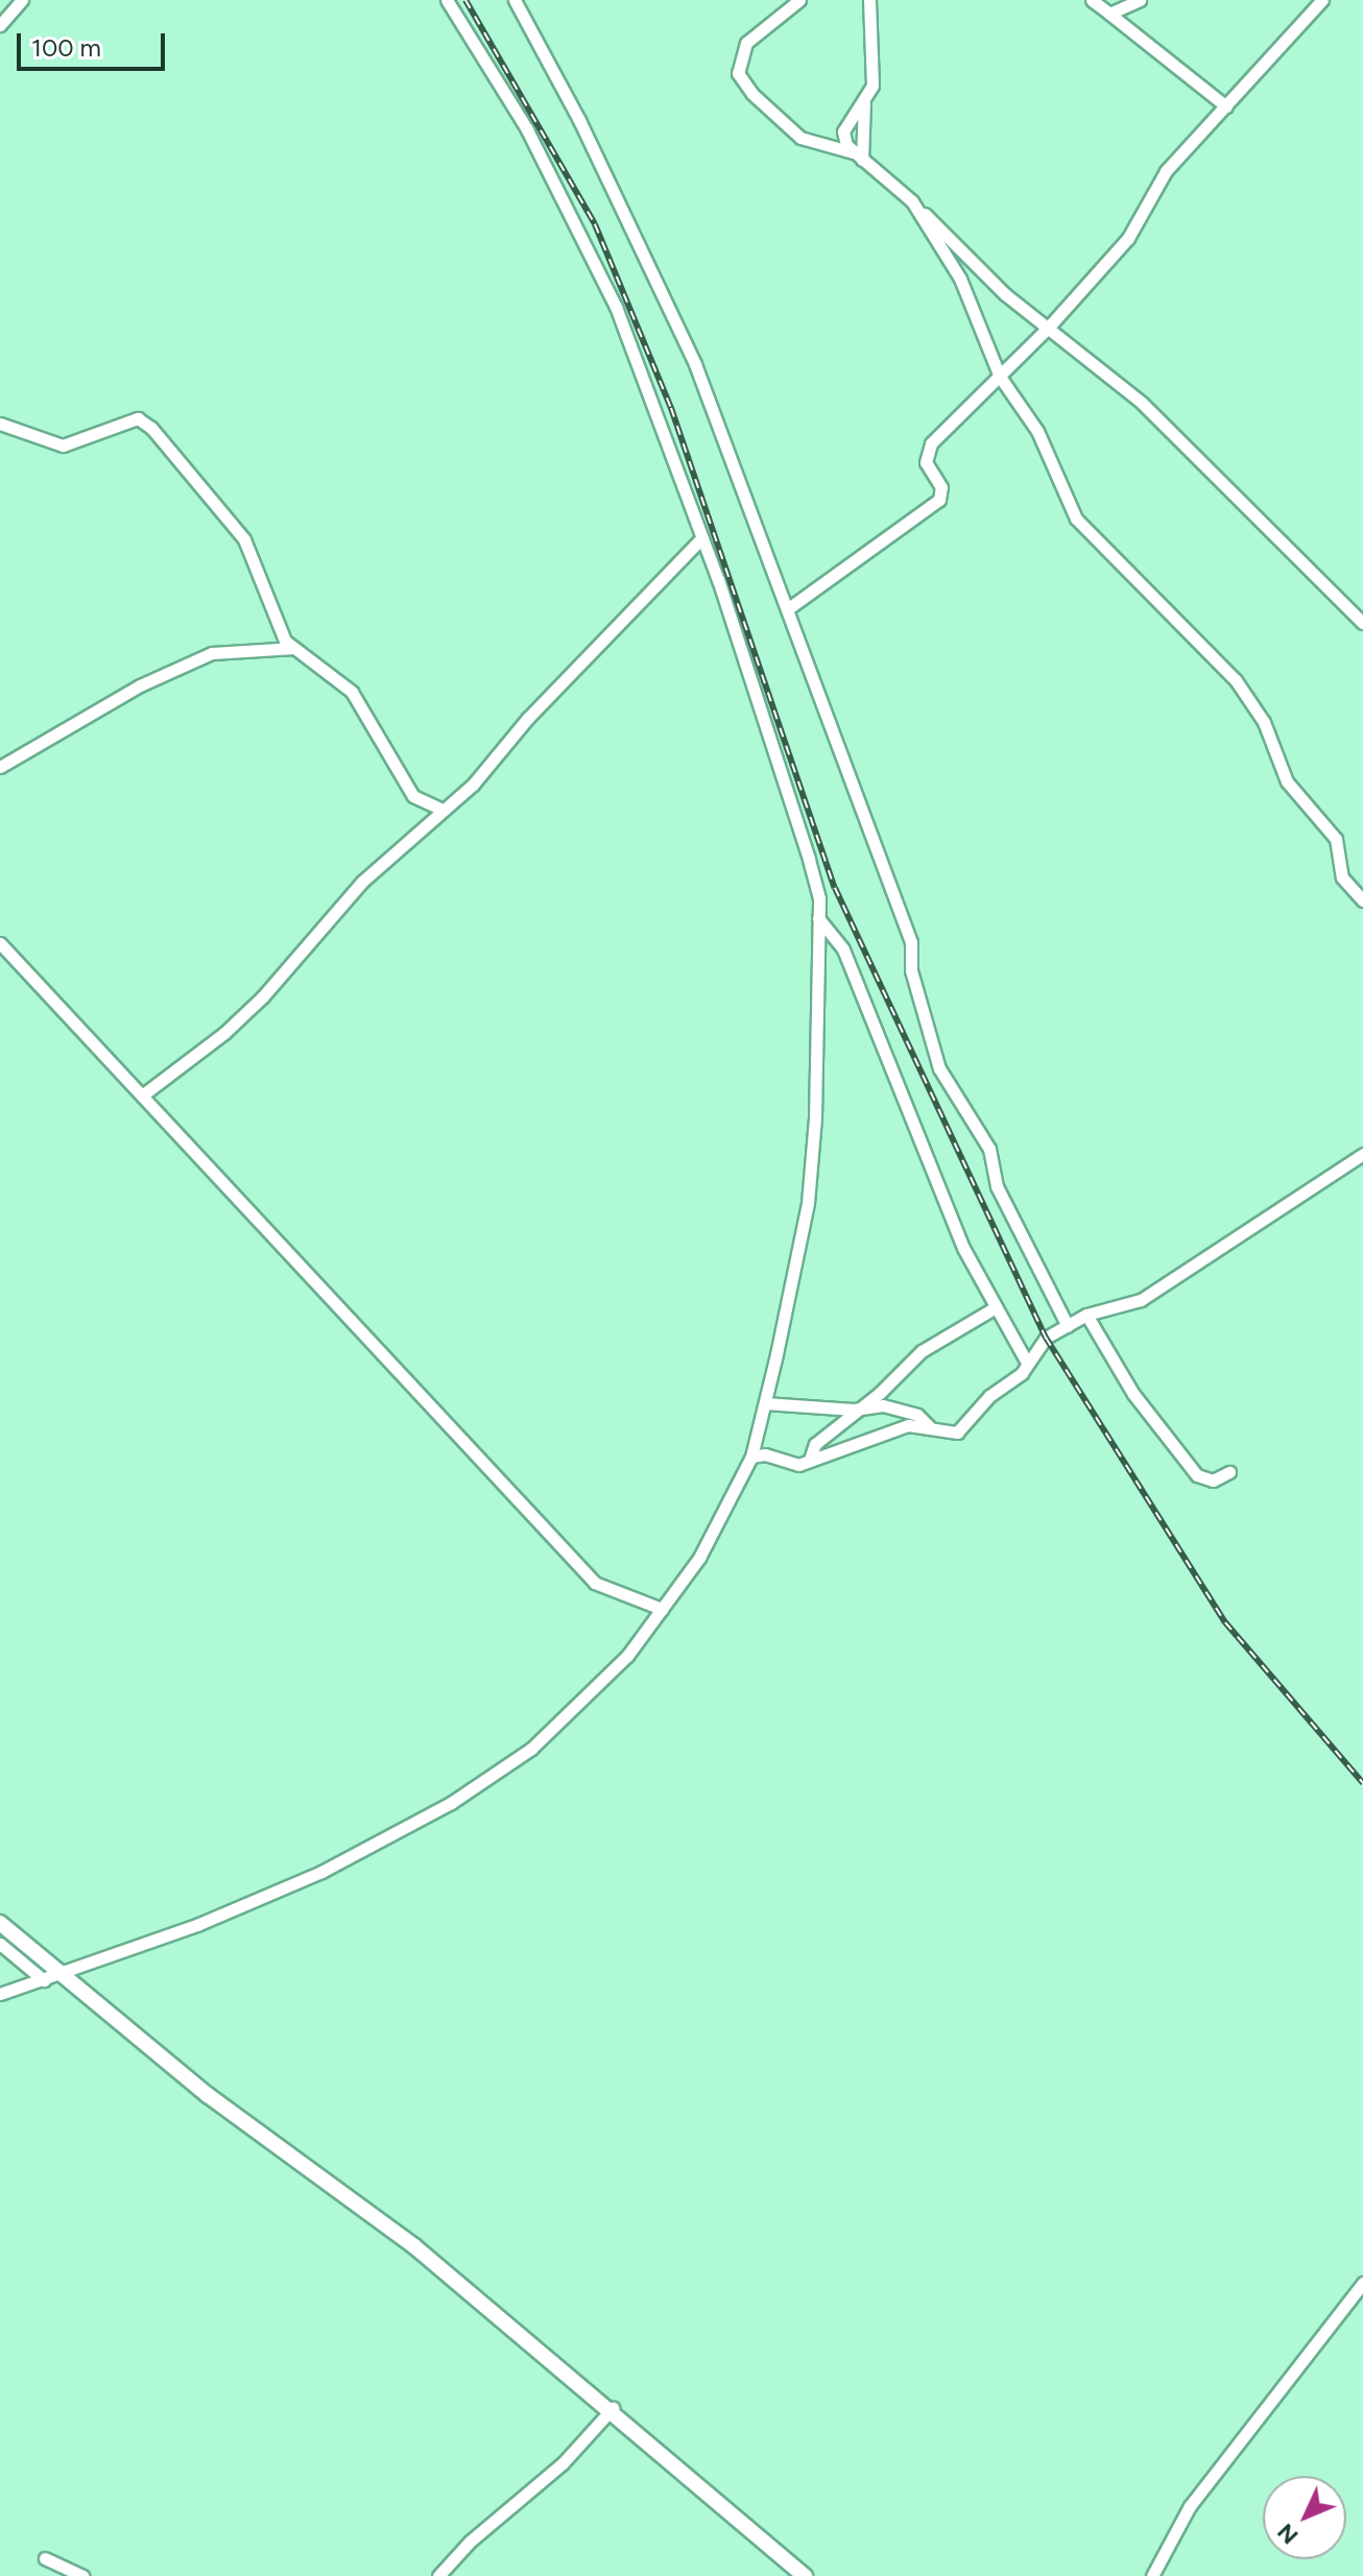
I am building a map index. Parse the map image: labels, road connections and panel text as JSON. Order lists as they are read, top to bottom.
{
  "scale_bar": "100 m",
  "north": "bottom left"
}
